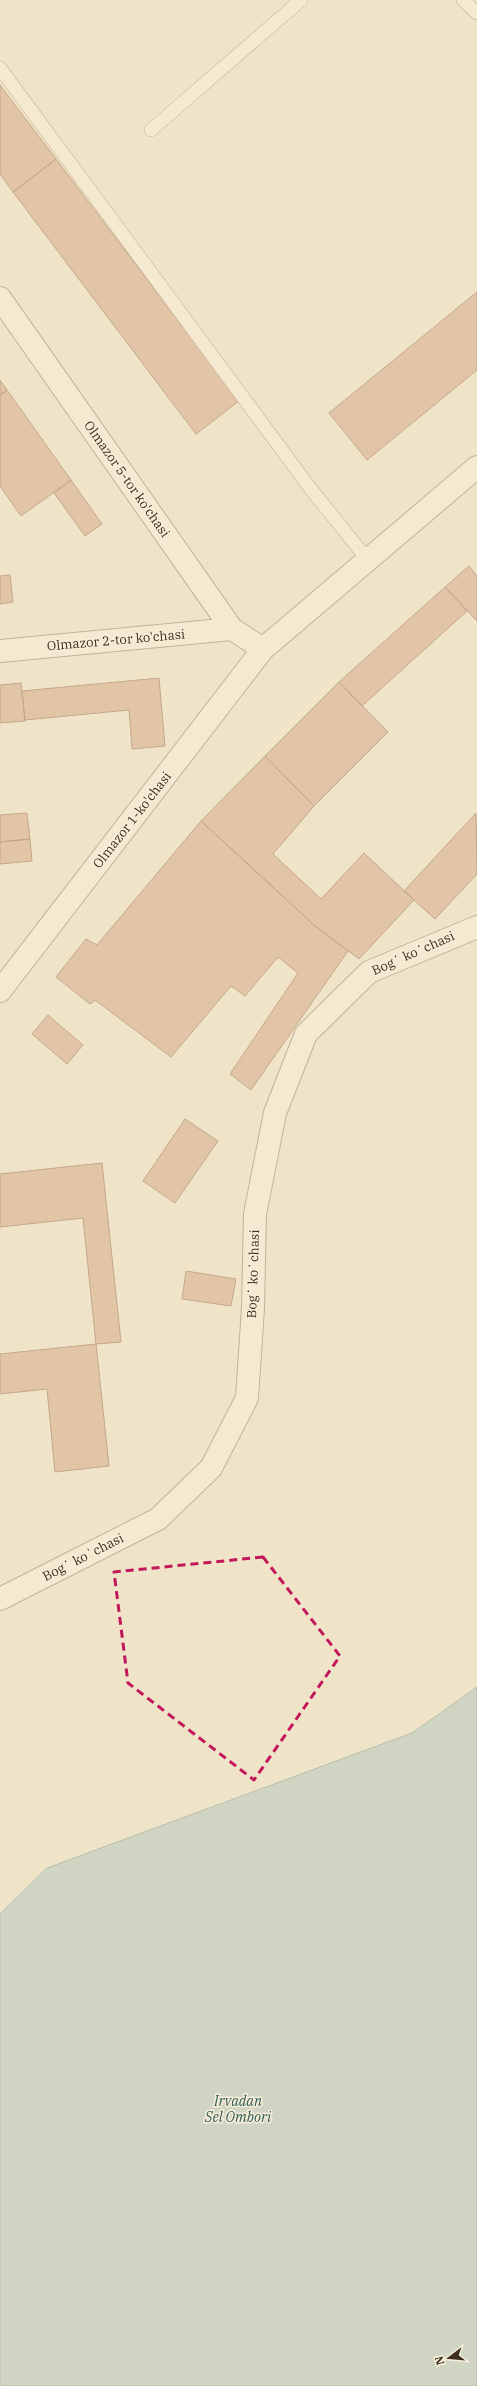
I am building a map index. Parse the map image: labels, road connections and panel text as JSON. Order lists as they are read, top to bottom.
{
  "streets": {
    "street": [
      "Olmazor 5-tor ko'chasi",
      "Olmazor 2-tor ko'chasi",
      "Olmazor 1-ko'chasi",
      "Bogʻ koʻchasi"
    ]
  },
  "crossings": [
    ["Olmazor 5-tor ko'chasi", "Olmazor 2-tor ko'chasi"],
    ["Olmazor 5-tor ko'chasi", "Olmazor 1-ko'chasi"]
  ],
  "water": ["Irvadan Sel Ombori"],
  "north": "left"
}
